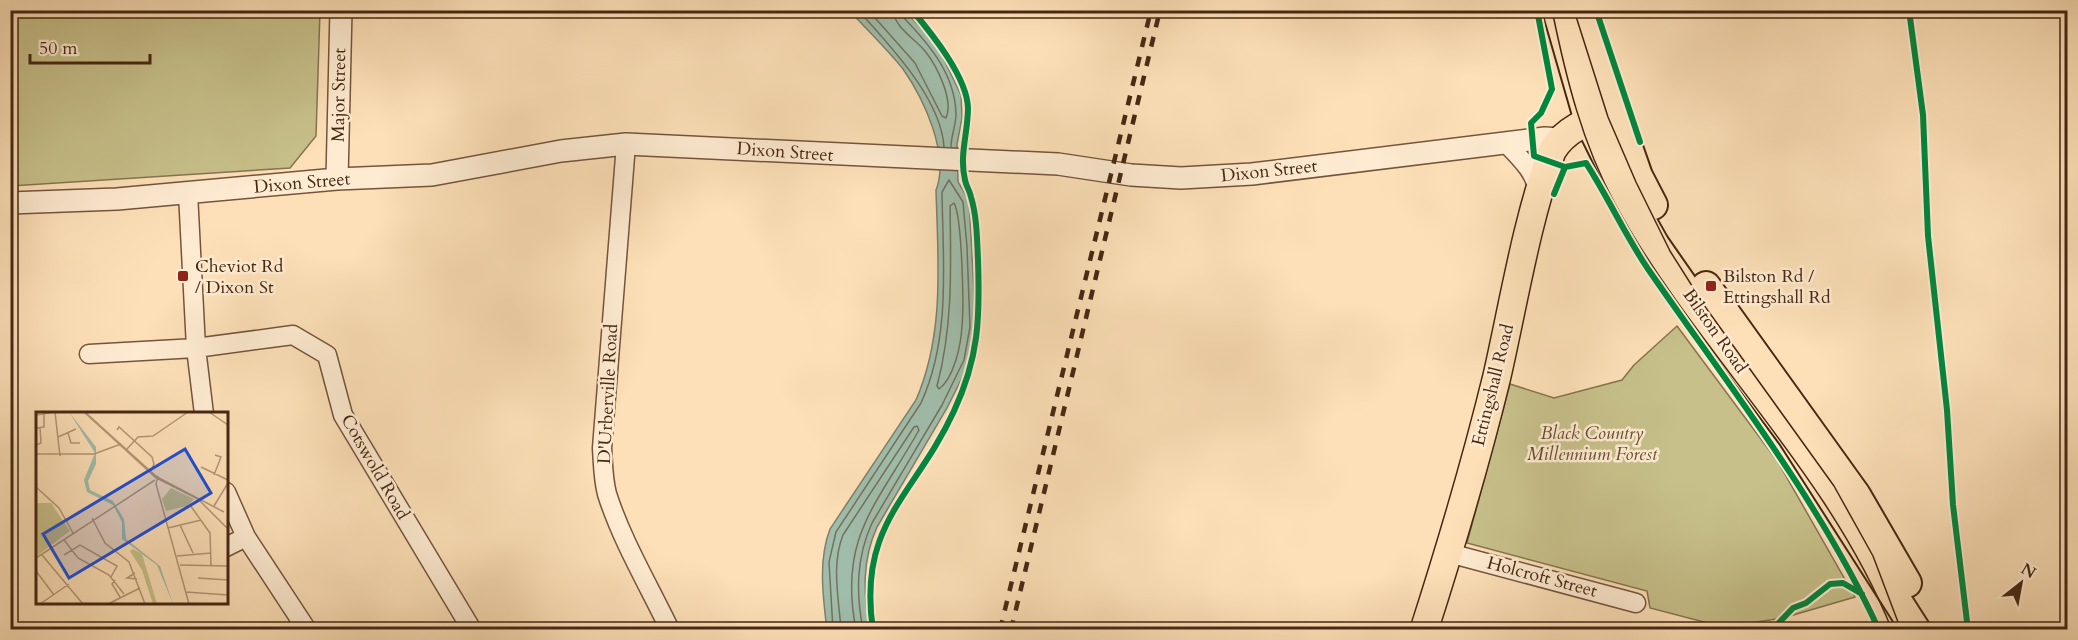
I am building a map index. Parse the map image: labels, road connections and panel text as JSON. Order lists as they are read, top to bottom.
{
  "streets": {
    "highway": ["Bilston Road"],
    "main road": ["Ettingshall Road"],
    "street": [
      "Major Street",
      "Dixon Street",
      "D'Urberville Road",
      "Cotswold Road",
      "Holcroft Street"
    ]
  },
  "crossings": [
    ["Major Street", "Dixon Street"],
    ["Dixon Street", "Ettingshall Road"],
    ["Dixon Street", "D'Urberville Road"],
    ["Ettingshall Road", "Holcroft Street"]
  ],
  "parks": ["Black Country Millennium Forest"],
  "places": {
    "transit": ["Cheviot Rd / Dixon St", "Bilston Rd / Ettingshall Rd"]
  },
  "scale_bar": "50 m",
  "north": "top right"
}
